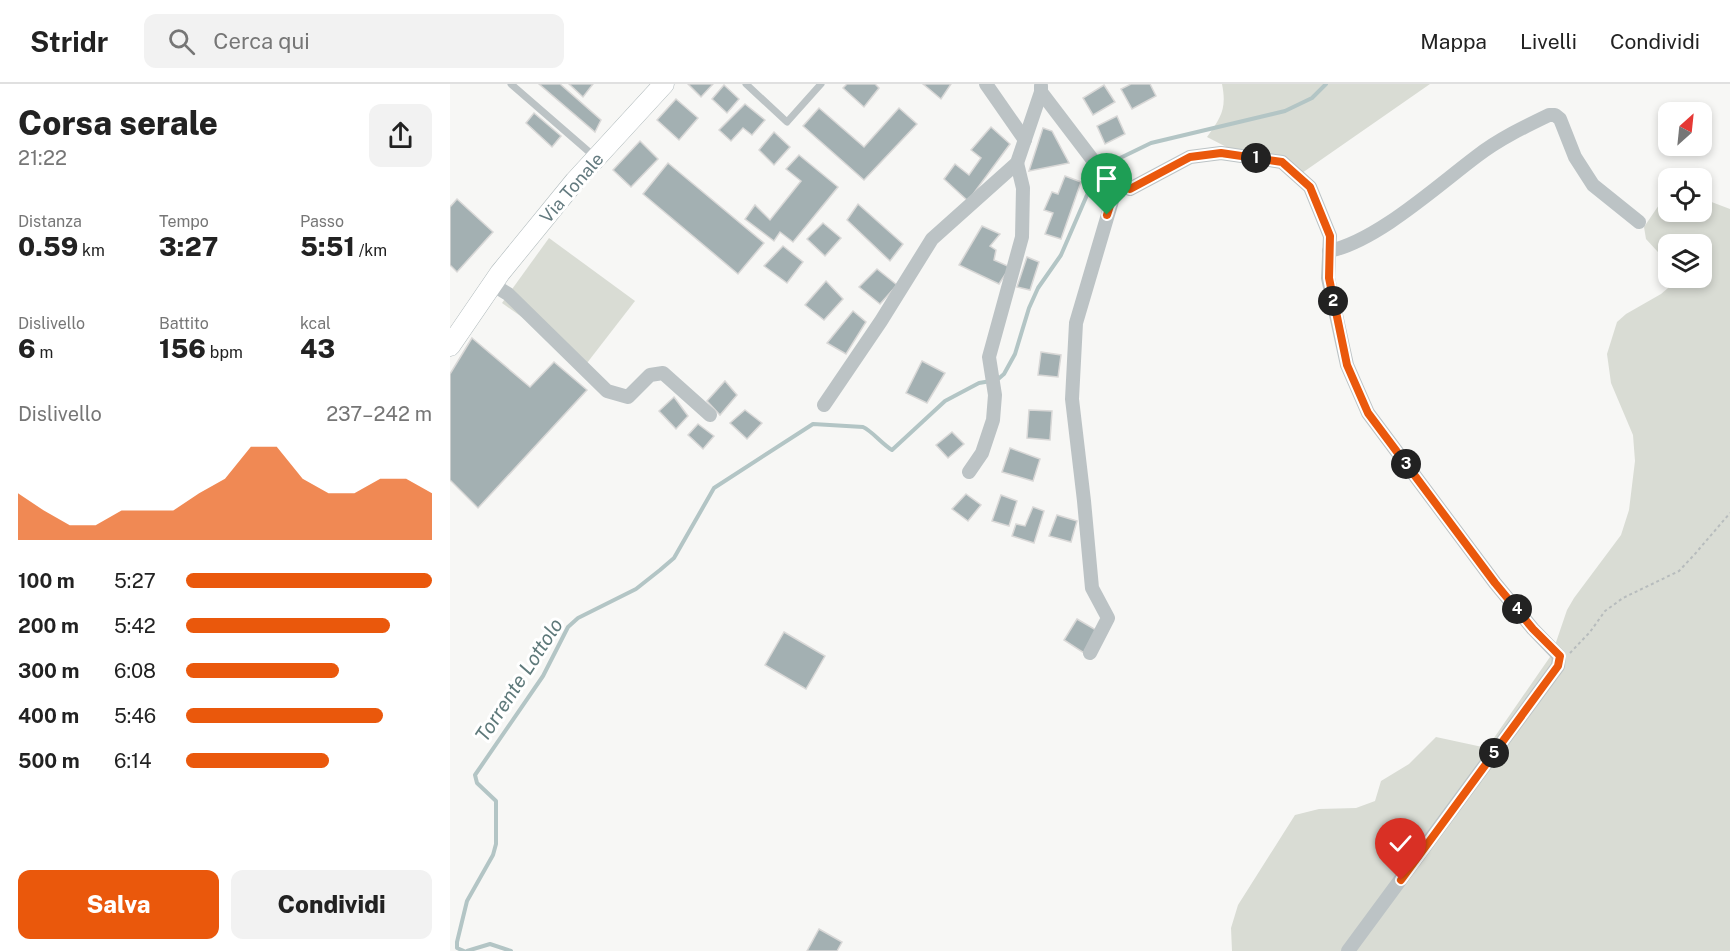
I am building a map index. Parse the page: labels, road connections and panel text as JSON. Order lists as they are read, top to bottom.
{
  "streets": {
    "street": ["Via Tonale"]
  },
  "water": ["Torrente Lottolo"],
  "north": "top right",
  "page": {
    "header": "Stridr",
    "search": "Cerca qui",
    "nav": ["Mappa", "Livelli", "Condividi"],
    "heading": ["Corsa serale", "21:22"],
    "pins": [
      "1",
      "2",
      "3",
      "4",
      "5"
    ],
    "stats": [
      ["Distanza", "0.59 km"],
      ["Tempo", "3:27"],
      ["Passo", "5:51 /km"],
      ["Dislivello", "6 m"],
      ["Battito", "156 bpm"],
      ["kcal", "43"]
    ],
    "chart": ["Dislivello", "237–242 m"],
    "list": [
      {
        "name": "100 m",
        "note": "5:27"
      },
      {
        "name": "200 m",
        "note": "5:42"
      },
      {
        "name": "300 m",
        "note": "6:08"
      },
      {
        "name": "400 m",
        "note": "5:46"
      },
      {
        "name": "500 m",
        "note": "6:14"
      }
    ],
    "buttons": ["Salva", "Condividi"]
  }
}
